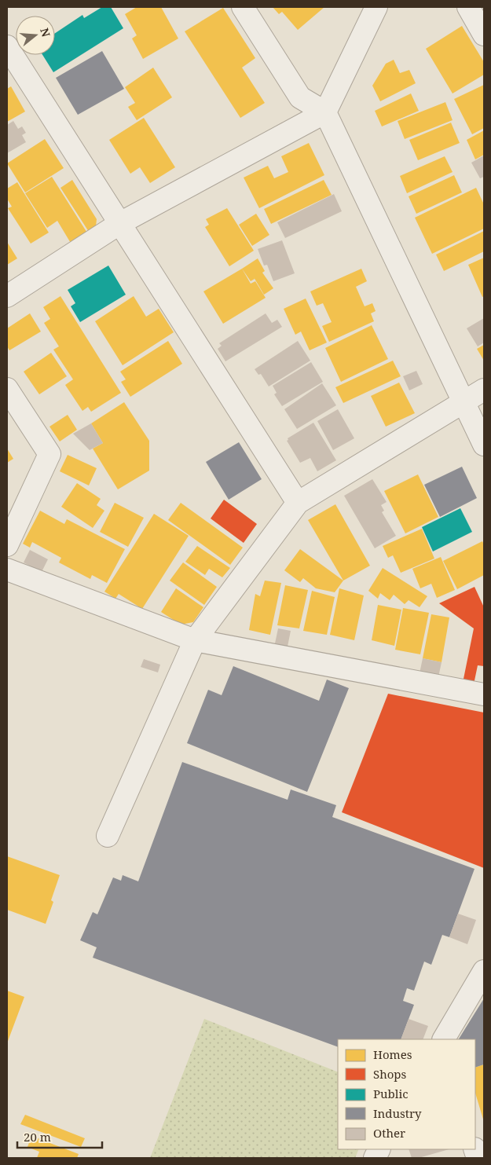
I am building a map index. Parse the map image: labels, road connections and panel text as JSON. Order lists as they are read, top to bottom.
{
  "legend": [
    "Homes",
    "Shops",
    "Public",
    "Industry",
    "Other"
  ],
  "scale_bar": "20 m",
  "north": "right"
}
